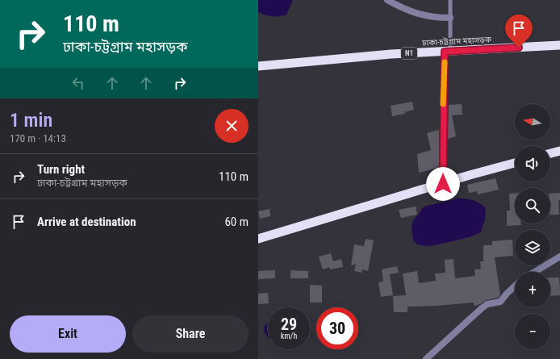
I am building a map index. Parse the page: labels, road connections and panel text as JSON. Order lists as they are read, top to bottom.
{
  "streets": {
    "highway": ["ঢাকা-চট্টগ্রাম মহাসড়ক", "N1"]
  },
  "north": "left",
  "page": {
    "turn": ["110 m", "ঢাকা-চট্টগ্রাম মহাসড়ক"],
    "heading": ["1 min", "170 m · 14:13"],
    "map_buttons": ["+", "−"],
    "list": [
      {
        "name": "Turn right",
        "note": "ঢাকা-চট্টগ্রাম মহাসড়ক",
        "value": "110 m"
      },
      {
        "name": "Arrive at destination",
        "value": "60 m"
      }
    ],
    "speed": "29 km/h",
    "limit": "30",
    "buttons": ["Exit", "Share"]
  }
}
